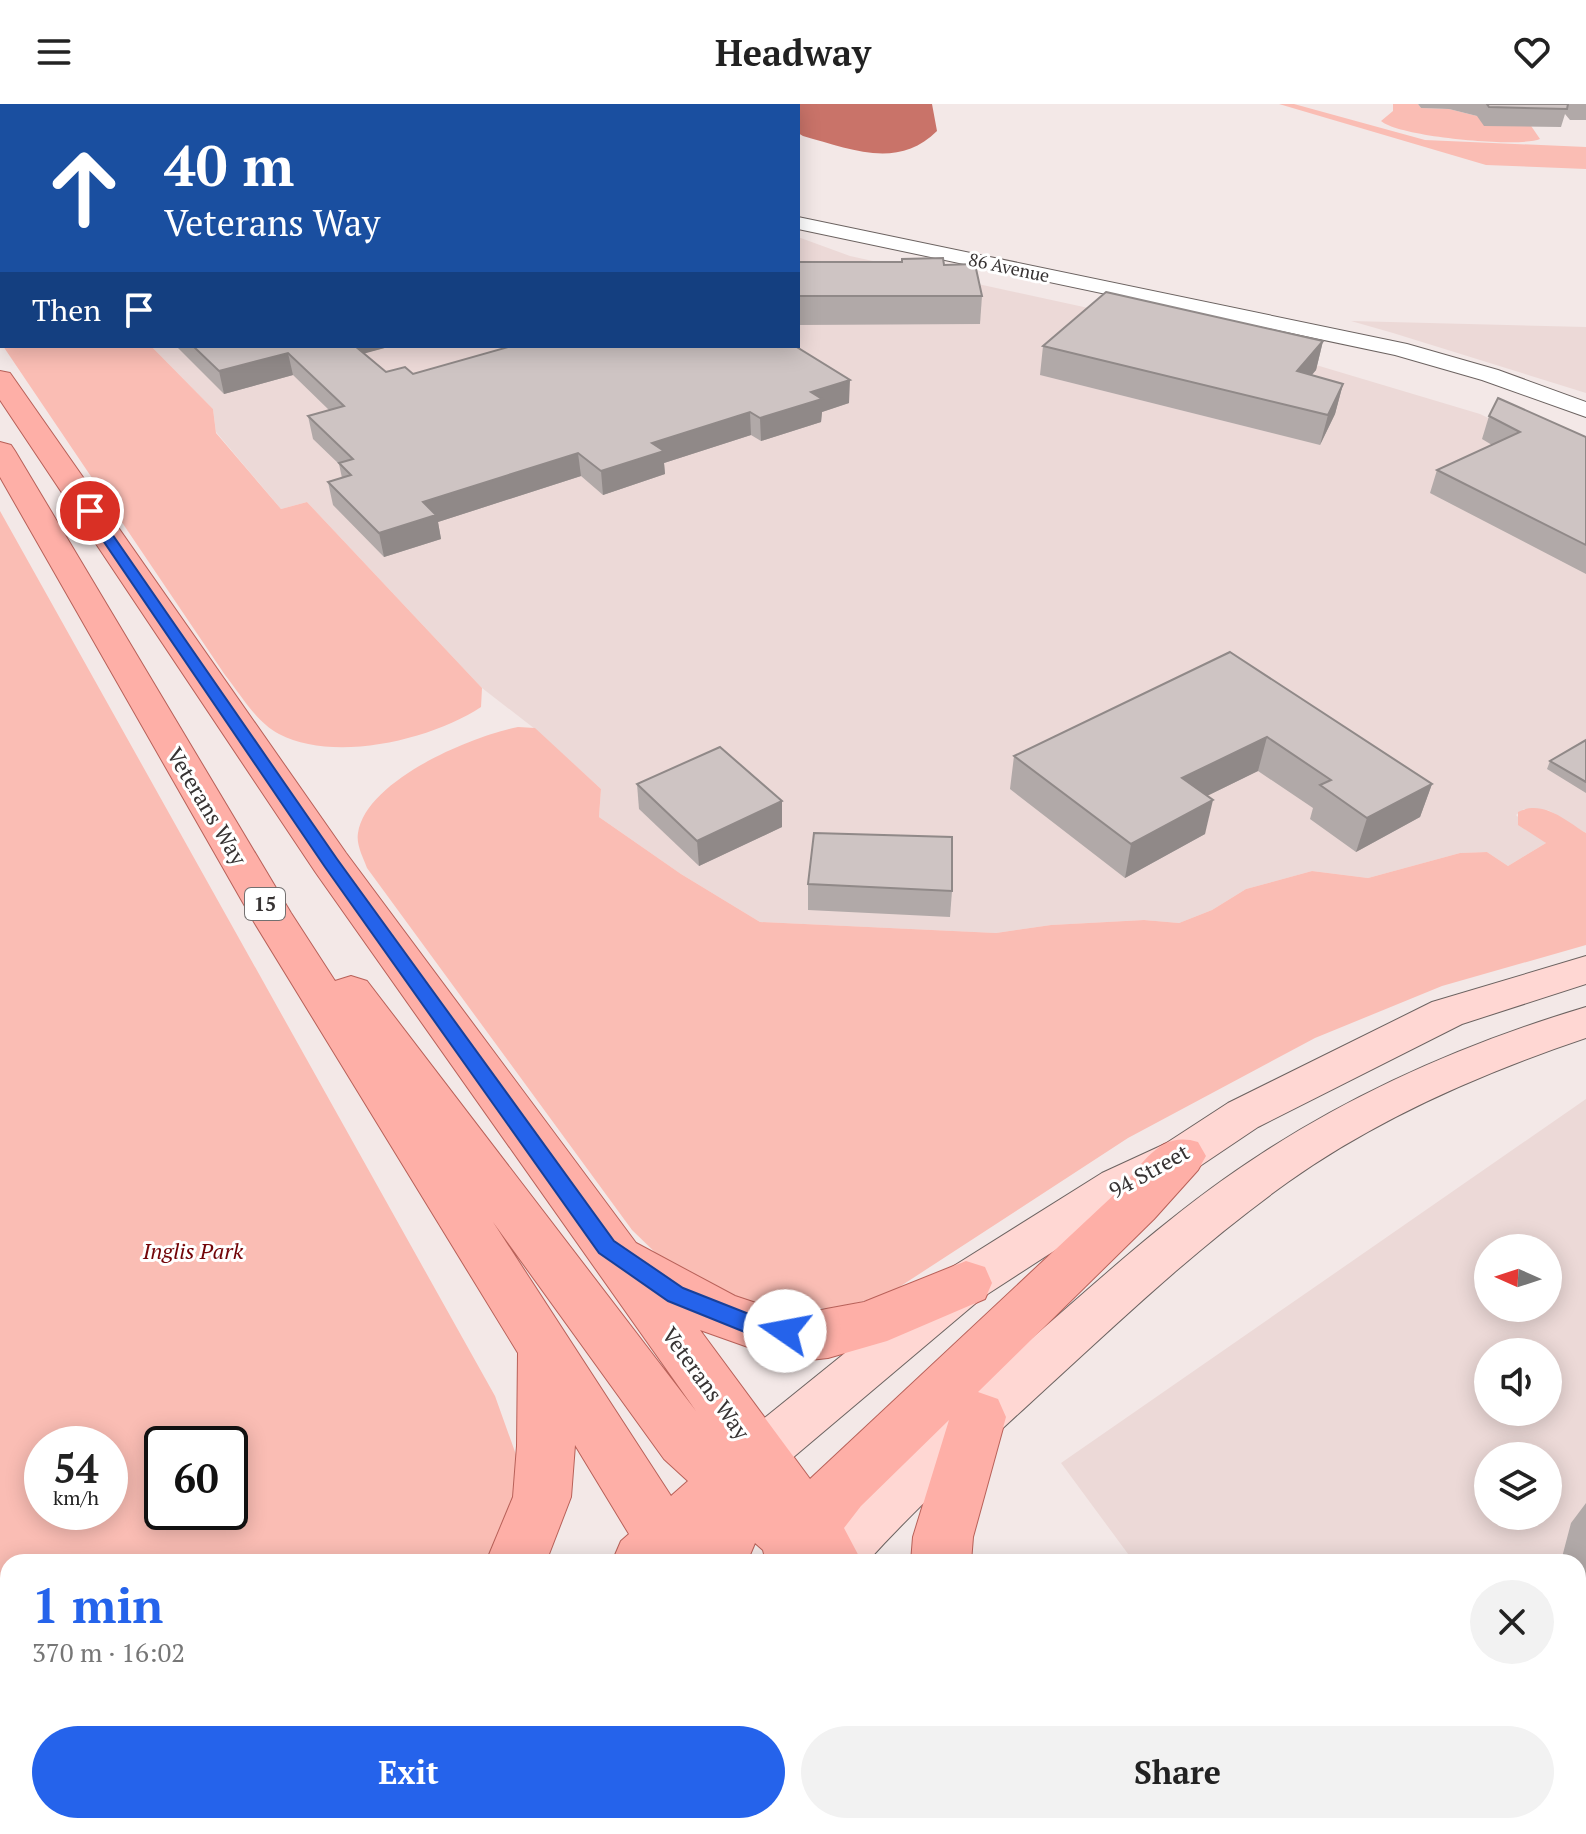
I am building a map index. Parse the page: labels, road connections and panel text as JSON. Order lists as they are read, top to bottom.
{
  "streets": {
    "main road": ["Veterans Way", "15", "94 Street"],
    "street": ["86 Avenue"]
  },
  "crossings": [
    ["Veterans Way", "94 Street"]
  ],
  "parks": ["Inglis Park"],
  "north": "left",
  "page": {
    "header": "Headway",
    "turn": ["40 m", "Veterans Way"],
    "then": "Then",
    "speed": "54 km/h",
    "limit": "60",
    "heading": ["1 min", "370 m · 16:02"],
    "buttons": ["Exit", "Share"]
  }
}
